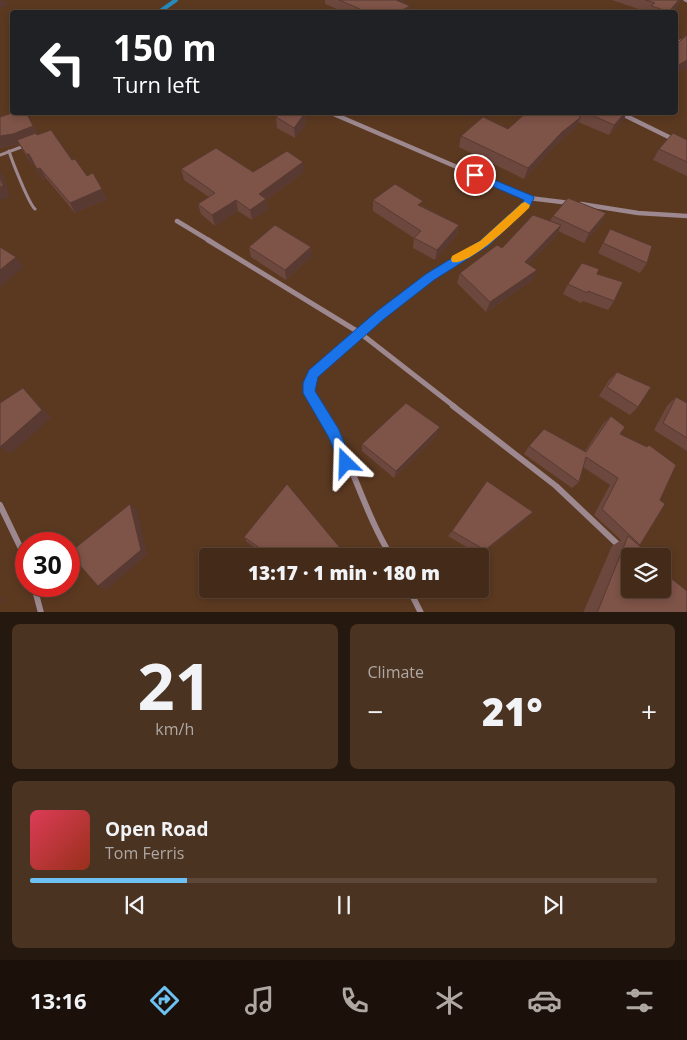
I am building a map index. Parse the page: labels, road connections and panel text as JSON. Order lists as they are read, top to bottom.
{
  "page": {
    "turn": ["150 m", "Turn left"],
    "limit": "30",
    "trip": "13:17 · 1 min · 180 m",
    "tile": [
      ["21", "km/h"],
      "Climate"
    ],
    "heat": ["−", "21°", "+"],
    "song": ["Open Road", "Tom Ferris"],
    "tabs": "13:16"
  }
}
